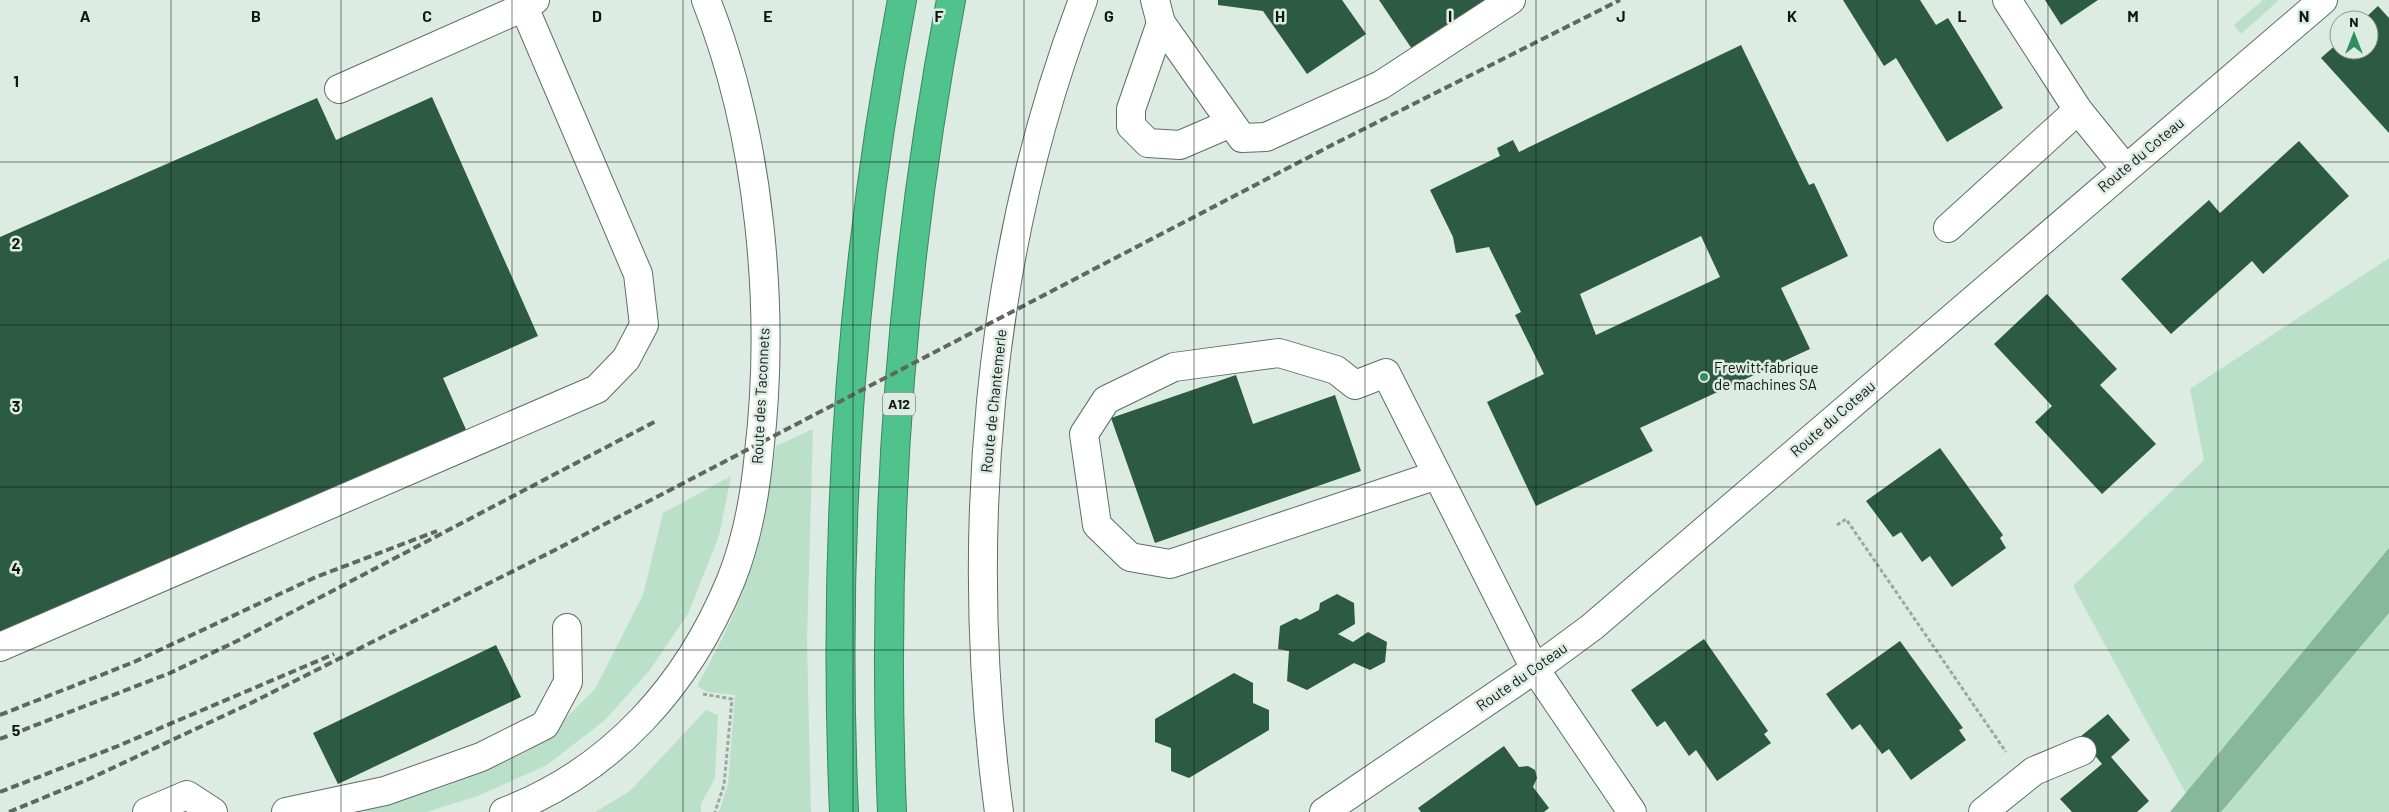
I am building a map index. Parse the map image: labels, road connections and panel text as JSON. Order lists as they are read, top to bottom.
{
  "streets": {
    "highway": ["A12"],
    "street": ["Route du Coteau", "Route des Taconnets", "Route de Chantemerle"]
  },
  "places": ["Frewitt fabrique de machines SA"],
  "north": "top",
  "grid": {
    "columns": [
      "A",
      "B",
      "C",
      "D",
      "E",
      "F",
      "G",
      "H",
      "I",
      "J",
      "K",
      "L",
      "M",
      "N"
    ],
    "rows": [
      "1",
      "2",
      "3",
      "4",
      "5"
    ]
  }
}
